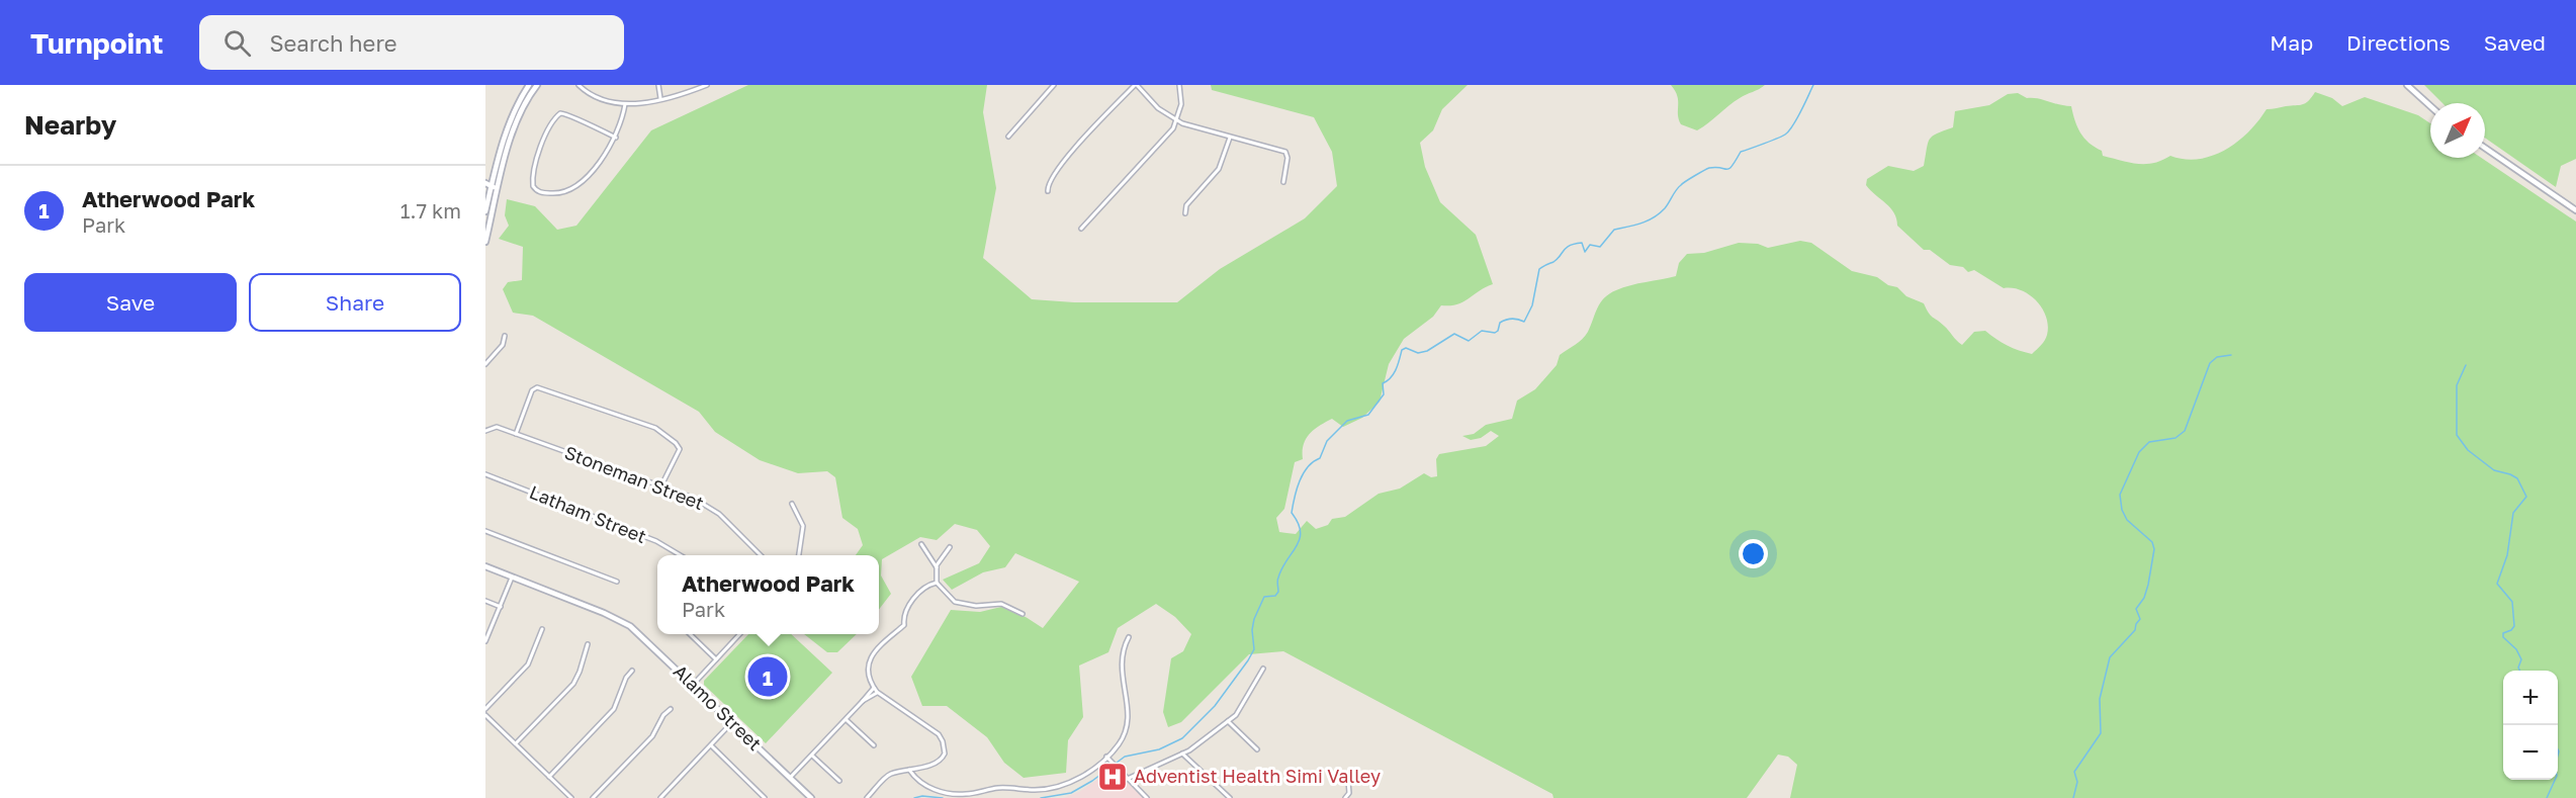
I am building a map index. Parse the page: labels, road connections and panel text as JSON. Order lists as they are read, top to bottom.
{
  "streets": {
    "main road": ["Alamo Street"],
    "street": ["Stoneman Street", "Latham Street"]
  },
  "places": {
    "hospital": ["Adventist Health Simi Valley"]
  },
  "north": "top right",
  "page": {
    "header": "Turnpoint",
    "search": "Search here",
    "nav": ["Map", "Directions", "Saved"],
    "heading": "Nearby",
    "list": [
      {
        "mark": "1",
        "name": "Atherwood Park",
        "note": "Park",
        "value": "1.7 km"
      }
    ],
    "buttons": ["Save", "Share"],
    "popup": ["Atherwood Park", "Park"],
    "pins": "1",
    "map_buttons": ["+", "−"]
  }
}
